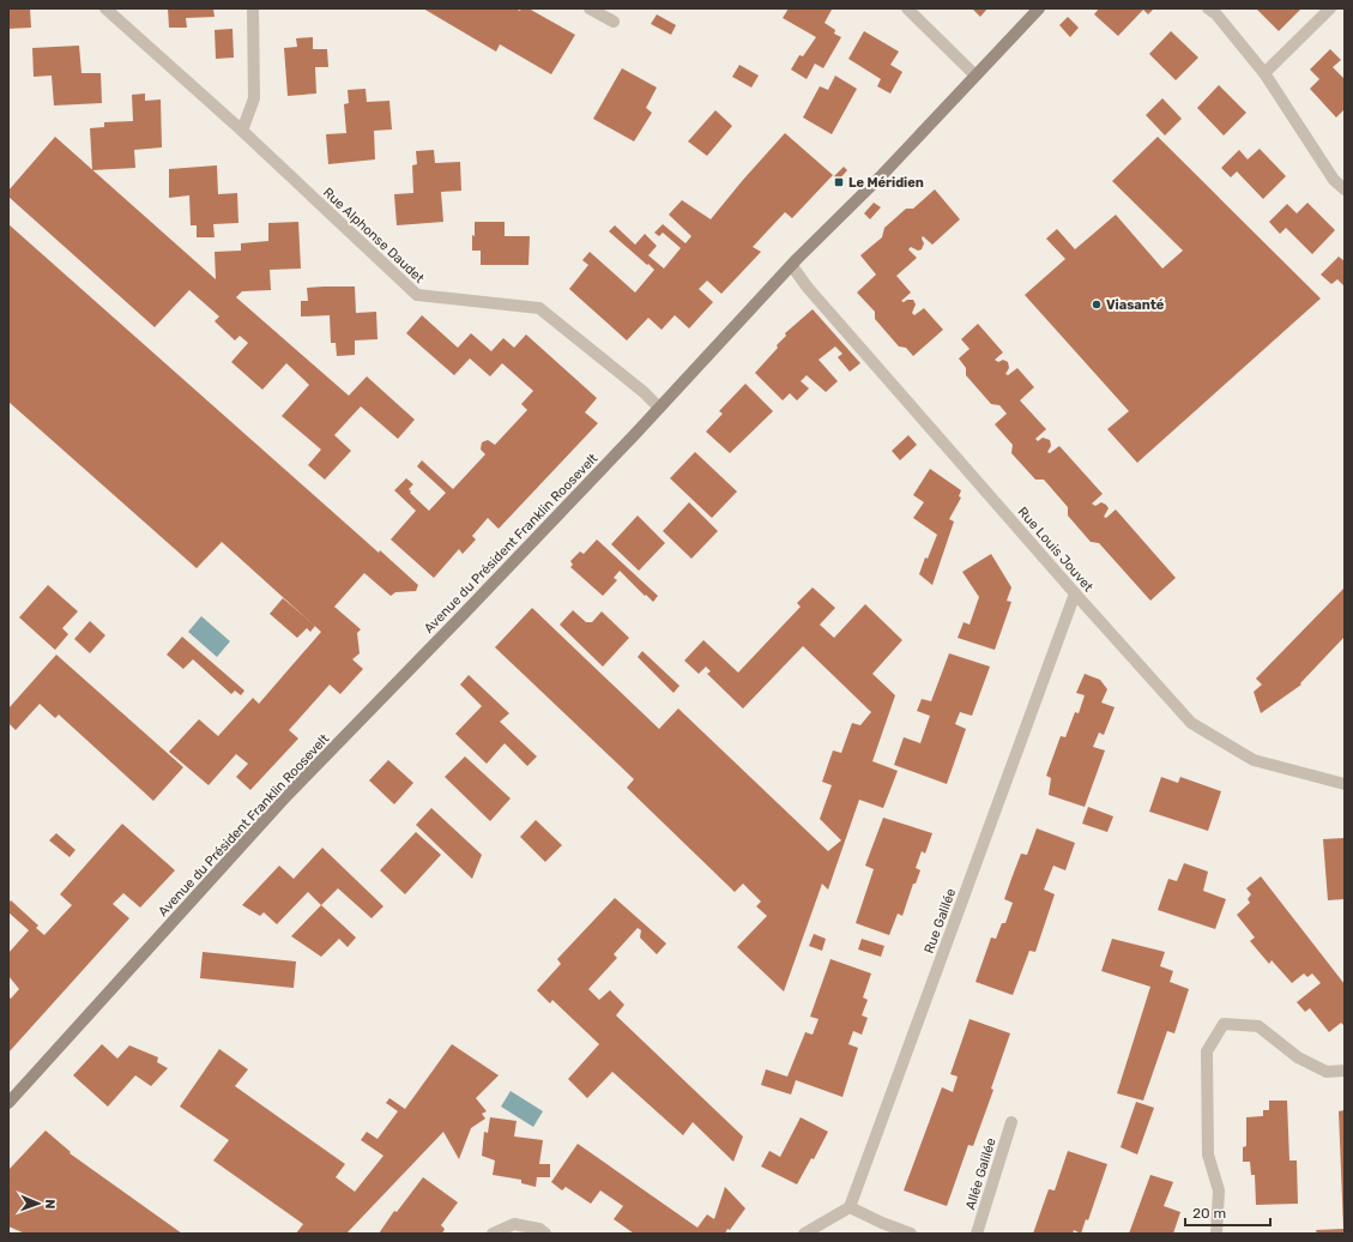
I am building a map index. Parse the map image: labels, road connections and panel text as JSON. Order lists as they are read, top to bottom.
{
  "streets": {
    "main road": ["Avenue du Président Franklin Roosevelt"],
    "street": [
      "Rue Alphonse Daudet",
      "Rue Louis Jouvet",
      "Rue Galilée",
      "Allée Galilée"
    ]
  },
  "crossings": [
    ["Rue Alphonse Daudet", "Avenue du Président Franklin Roosevelt"],
    ["Avenue du Président Franklin Roosevelt", "Rue Louis Jouvet"],
    ["Rue Louis Jouvet", "Rue Galilée"]
  ],
  "places": {
    "transit": ["Le Méridien"],
    "other": ["Viasanté"]
  },
  "scale_bar": "20 m",
  "north": "right"
}
